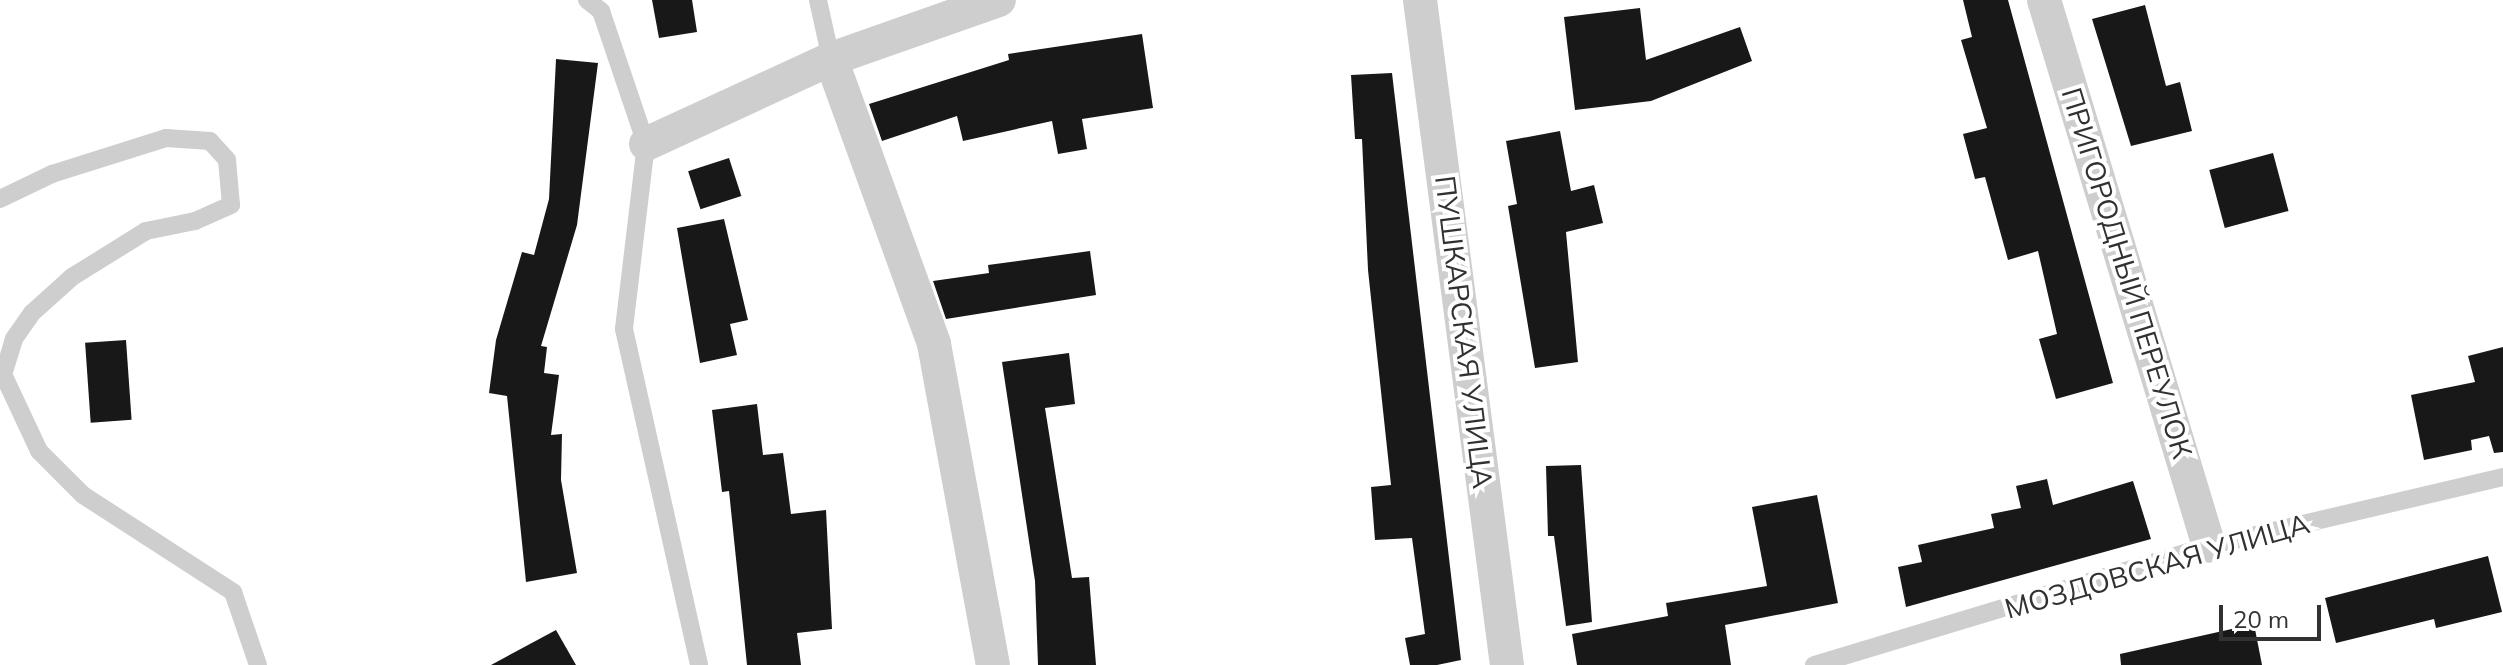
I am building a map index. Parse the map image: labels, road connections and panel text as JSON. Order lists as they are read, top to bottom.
{
  "streets": {
    "street": ["ПРИГОРОДНЫЙ ПЕРЕУЛОК", "ПУШКАРСКАЯ УЛИЦА"],
    "lane": ["МОЗДОВСКАЯ УЛИЦА"]
  },
  "crossings": [
    ["ПРИГОРОДНЫЙ ПЕРЕУЛОК", "МОЗДОВСКАЯ УЛИЦА"]
  ],
  "scale_bar": "20 m"
}
